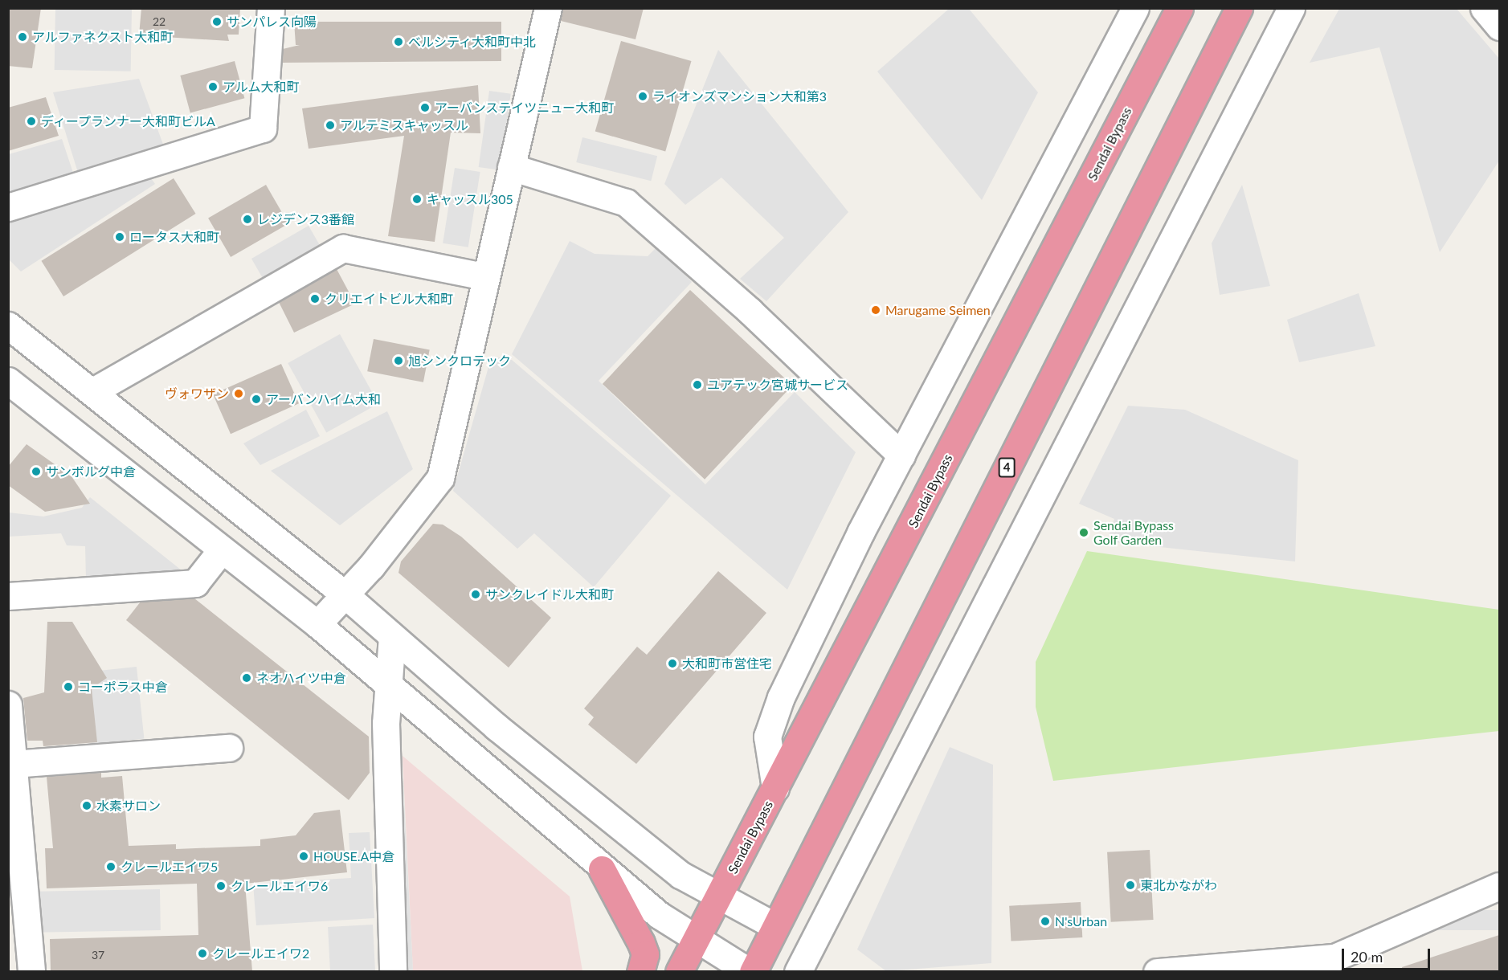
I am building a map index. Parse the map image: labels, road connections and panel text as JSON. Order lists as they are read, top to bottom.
{
  "streets": {
    "highway": ["Sendai Bypass", "4"]
  },
  "places": [
    "サンパレス向陽",
    "アルファネクスト大和町",
    "ベルシティ大和町中北",
    "アルム大和町",
    "ライオンズマンション大和第3",
    "アーバンステイツニュー大和町",
    "ディープランナー大和町ビルA",
    "アルテミスキャッスル",
    "キャッスル305",
    "レジデンス3番館",
    "ロータス大和町",
    "クリエイトビル大和町",
    "Marugame Seimen",
    "旭シンクロテック",
    "ユアテック宮城サービス",
    "ヴォワザン",
    "アーバンハイム大和",
    "サンボルグ中倉",
    "Sendai Bypass Golf Garden",
    "サンクレイドル大和町",
    "大和町市営住宅",
    "ネオハイツ中倉",
    "コーポラス中倉",
    "水素サロン",
    "HOUSE.A中倉",
    "クレールエイワ5",
    "東北かながわ",
    "クレールエイワ6",
    "N'sUrban",
    "クレールエイワ2"
  ],
  "house_numbers": ["22", "37"],
  "scale_bar": "20 m"
}
